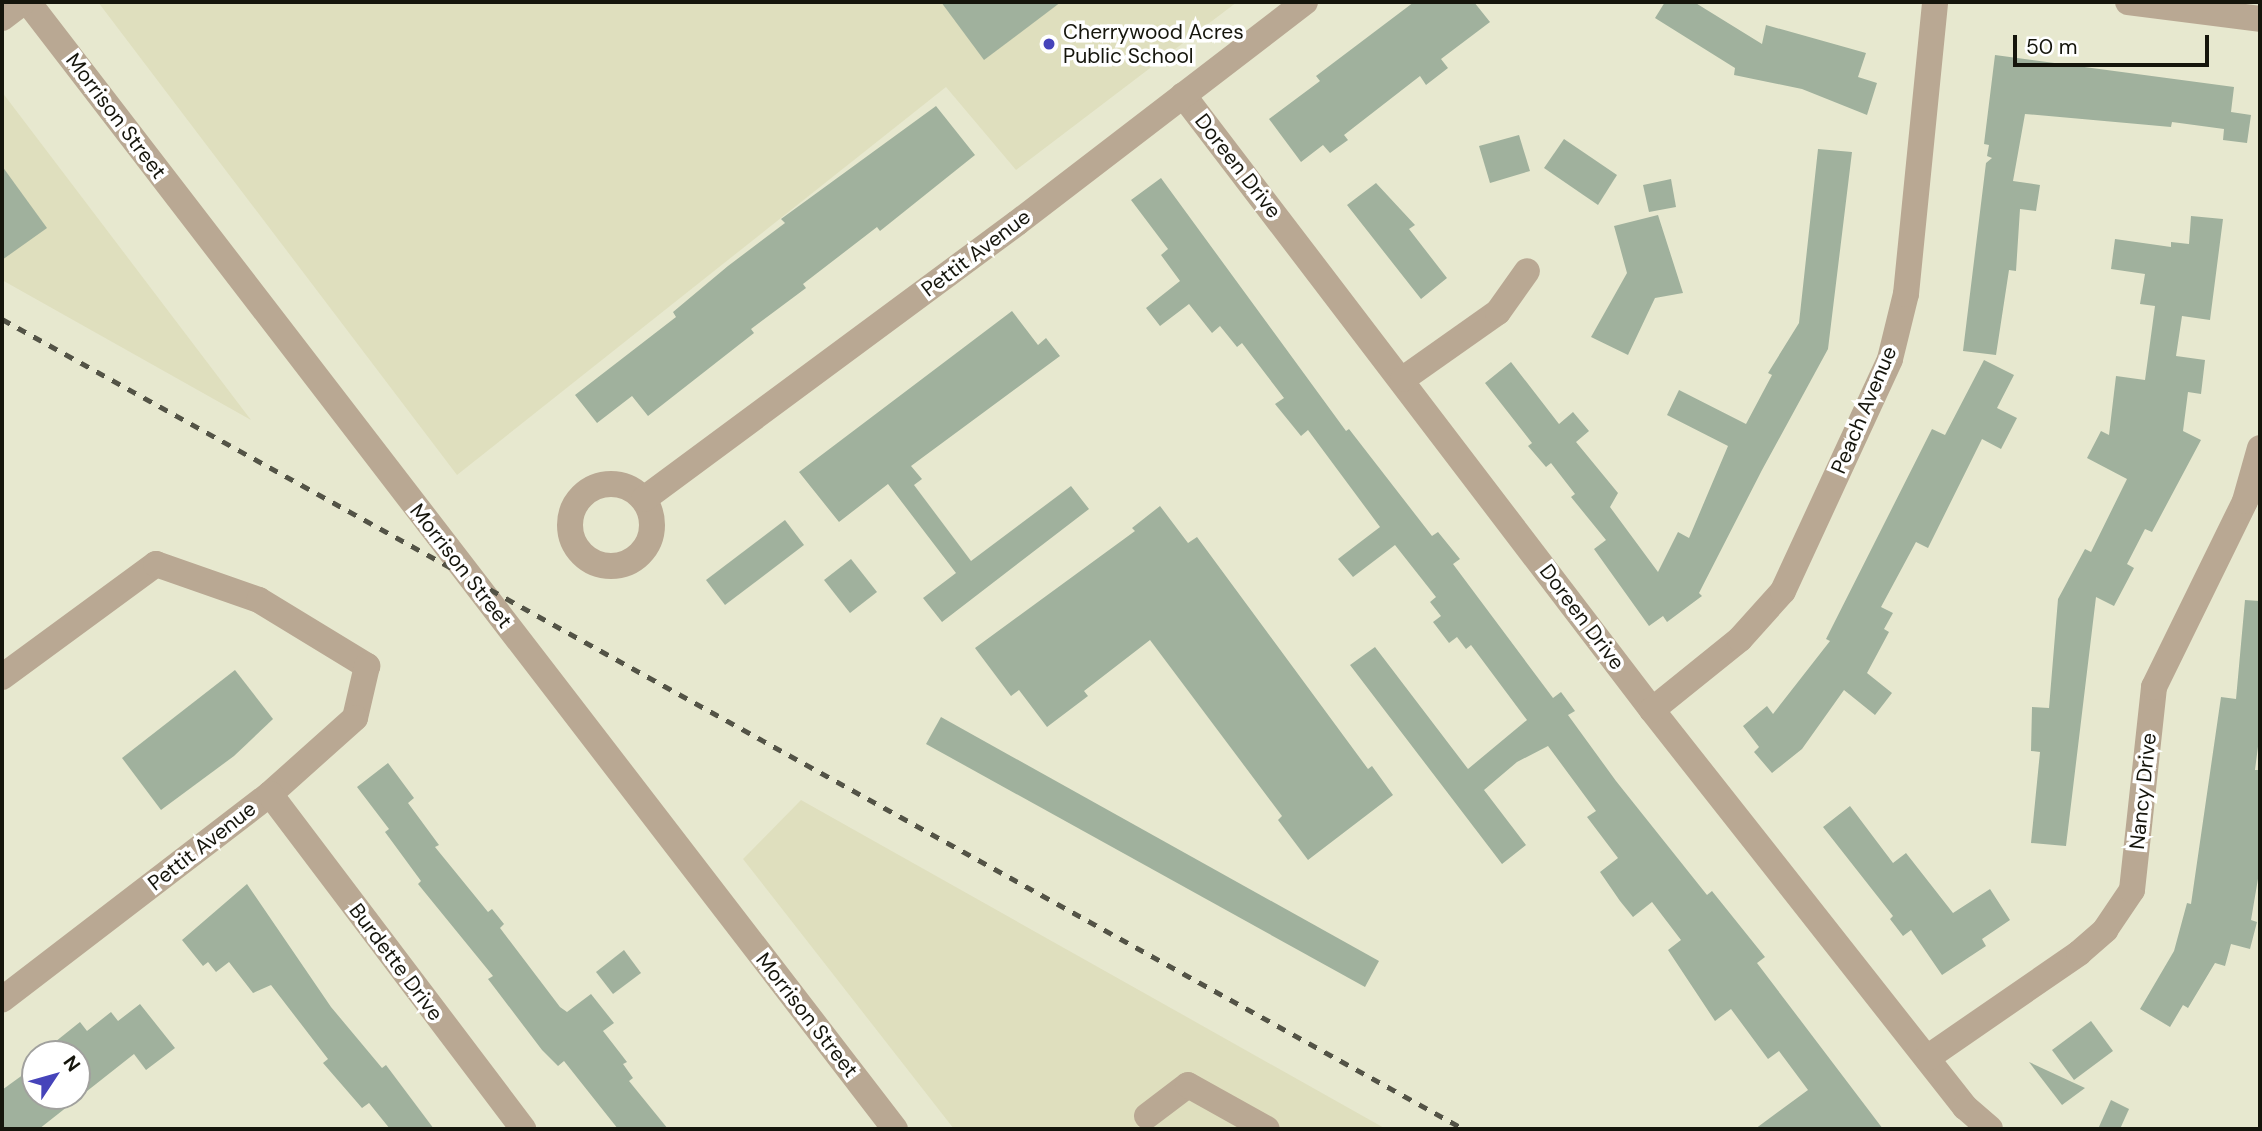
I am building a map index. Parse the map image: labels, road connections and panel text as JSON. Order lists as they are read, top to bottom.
{
  "streets": {
    "street": [
      "Morrison Street",
      "Doreen Drive",
      "Pettit Avenue",
      "Peach Avenue",
      "Nancy Drive",
      "Burdette Drive"
    ]
  },
  "crossings": [
    ["Doreen Drive", "Pettit Avenue"],
    ["Doreen Drive", "Peach Avenue"],
    ["Doreen Drive", "Nancy Drive"],
    ["Pettit Avenue", "Burdette Drive"]
  ],
  "places": ["Cherrywood Acres Public School"],
  "scale_bar": "50 m",
  "north": "top right"
}
